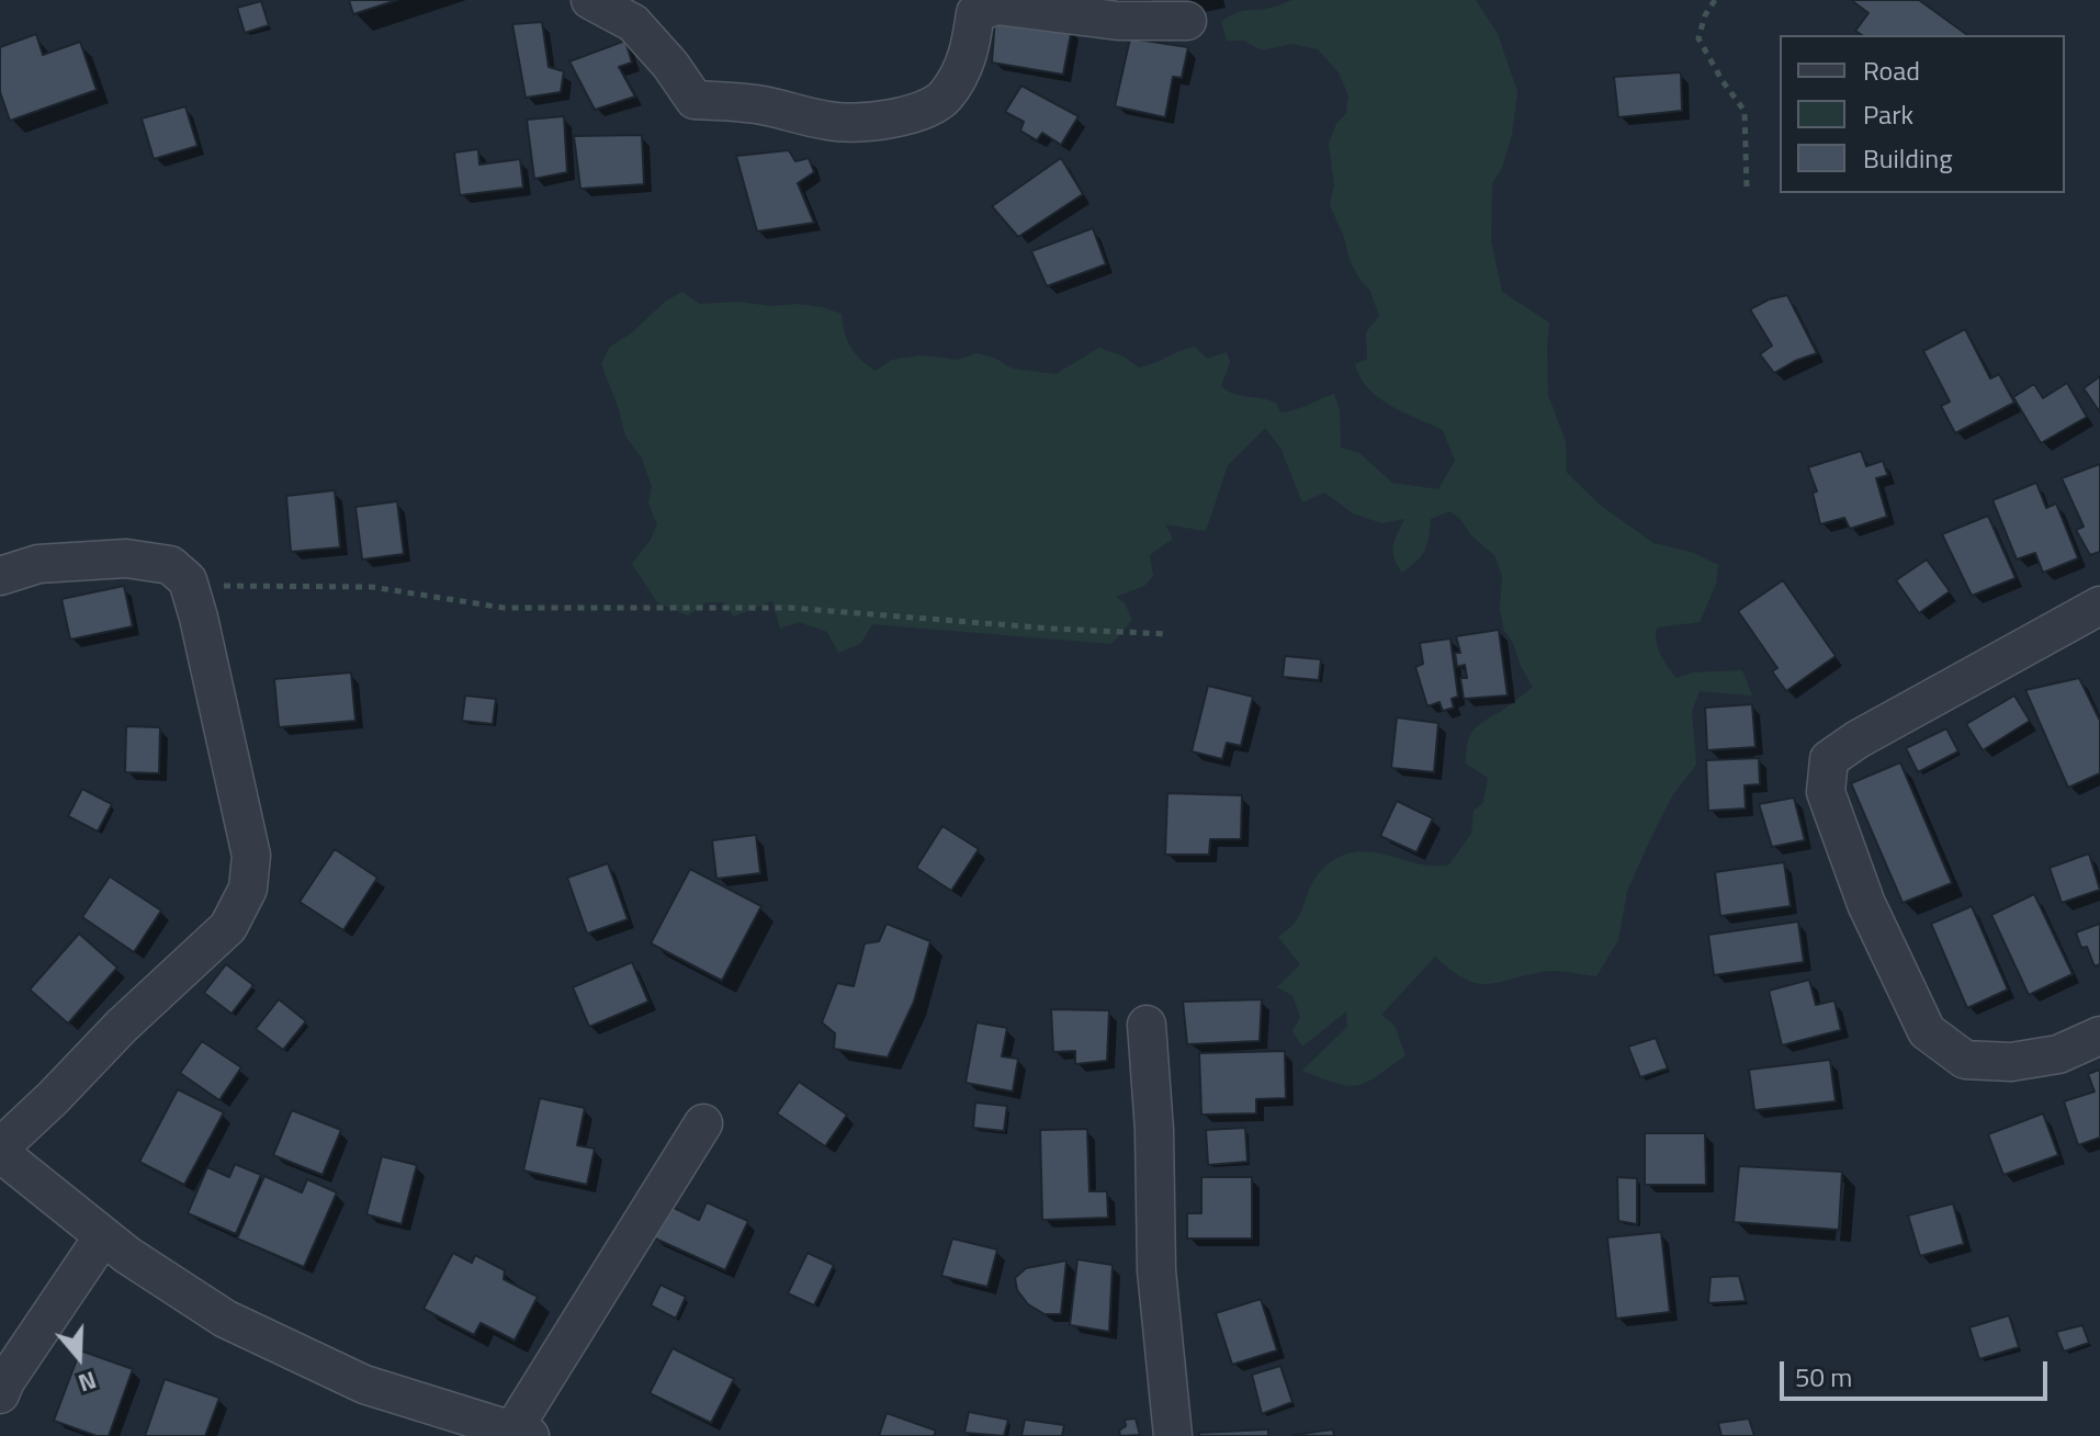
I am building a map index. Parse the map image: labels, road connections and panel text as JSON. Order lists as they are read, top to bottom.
{
  "legend": ["Road", "Park", "Building"],
  "scale_bar": "50 m",
  "north": "bottom"
}
